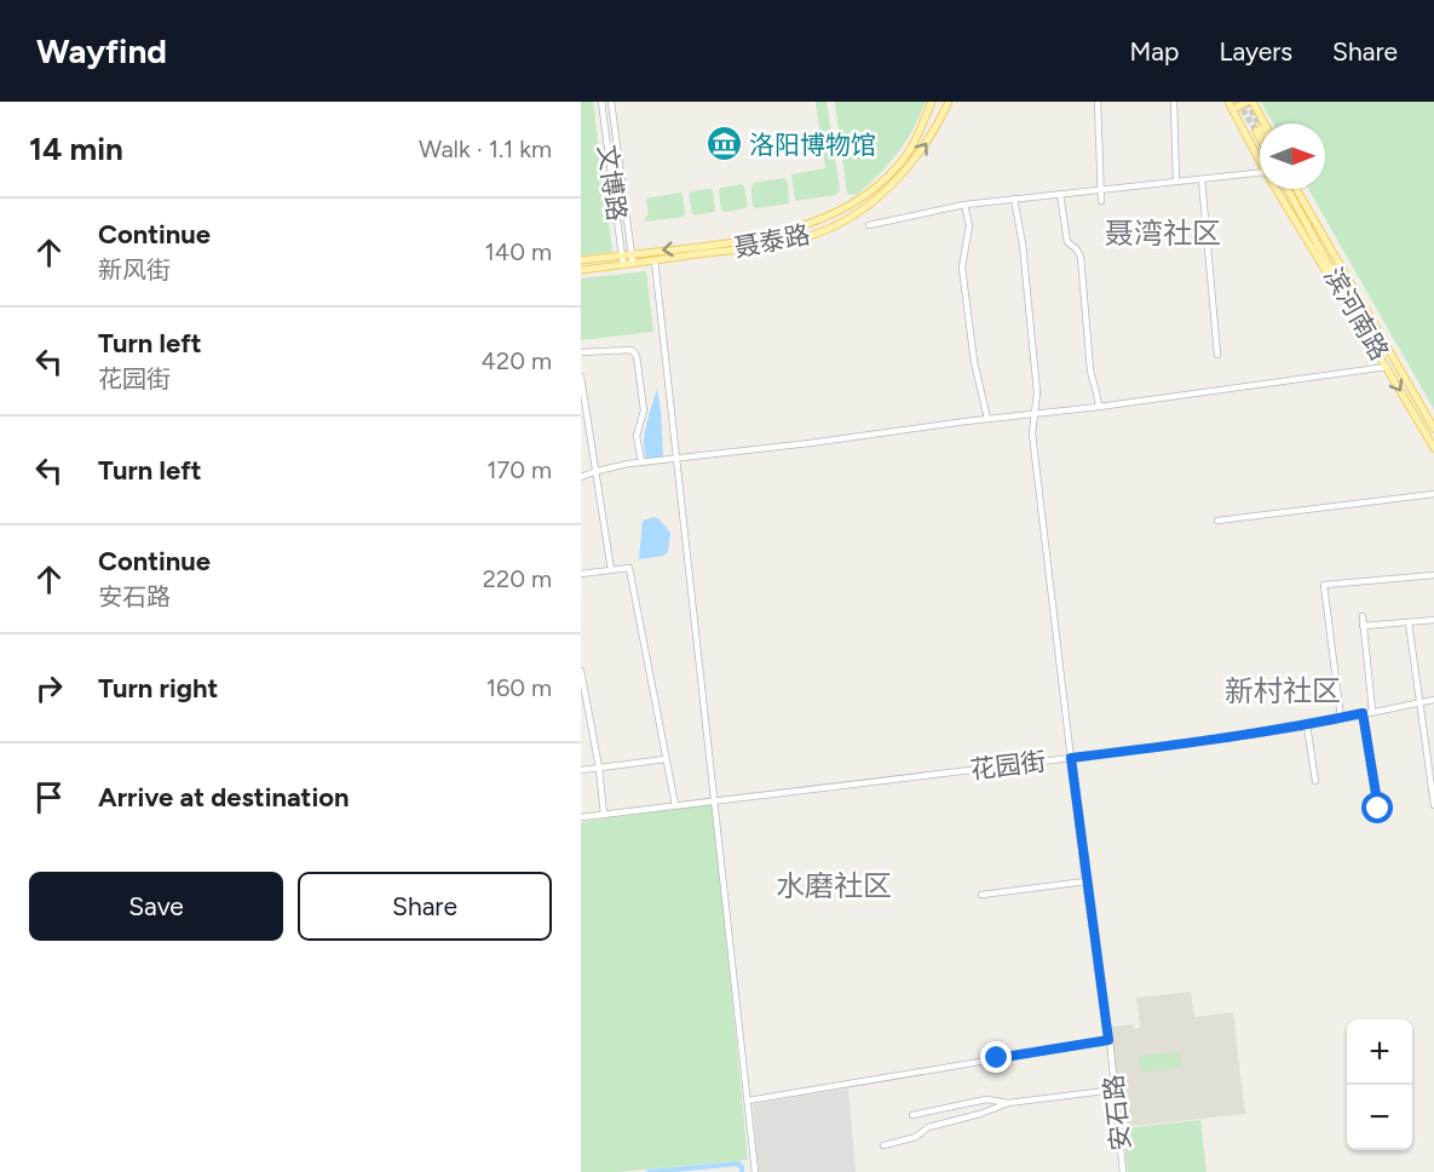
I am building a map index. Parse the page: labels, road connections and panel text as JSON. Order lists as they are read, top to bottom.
{
  "streets": {
    "main road": ["聂泰路", "滨河南路"],
    "street": ["文博路", "花园街", "安石路"]
  },
  "crossings": [
    ["文博路", "聂泰路"],
    ["花园街", "安石路"]
  ],
  "districts": ["聂湾社区", "新村社区", "水磨社区"],
  "places": {
    "museum": ["洛阳博物馆"]
  },
  "north": "right",
  "page": {
    "header": "Wayfind",
    "nav": ["Map", "Layers", "Share"],
    "heading": ["14 min", "Walk · 1.1 km"],
    "list": [
      ["Continue", "新风街", "140 m"],
      ["Turn left", "花园街", "420 m"],
      ["Turn left", "170 m"],
      ["Continue", "安石路", "220 m"],
      ["Turn right", "160 m"],
      "Arrive at destination"
    ],
    "buttons": ["Save", "Share"],
    "map_buttons": ["+", "−"]
  }
}
